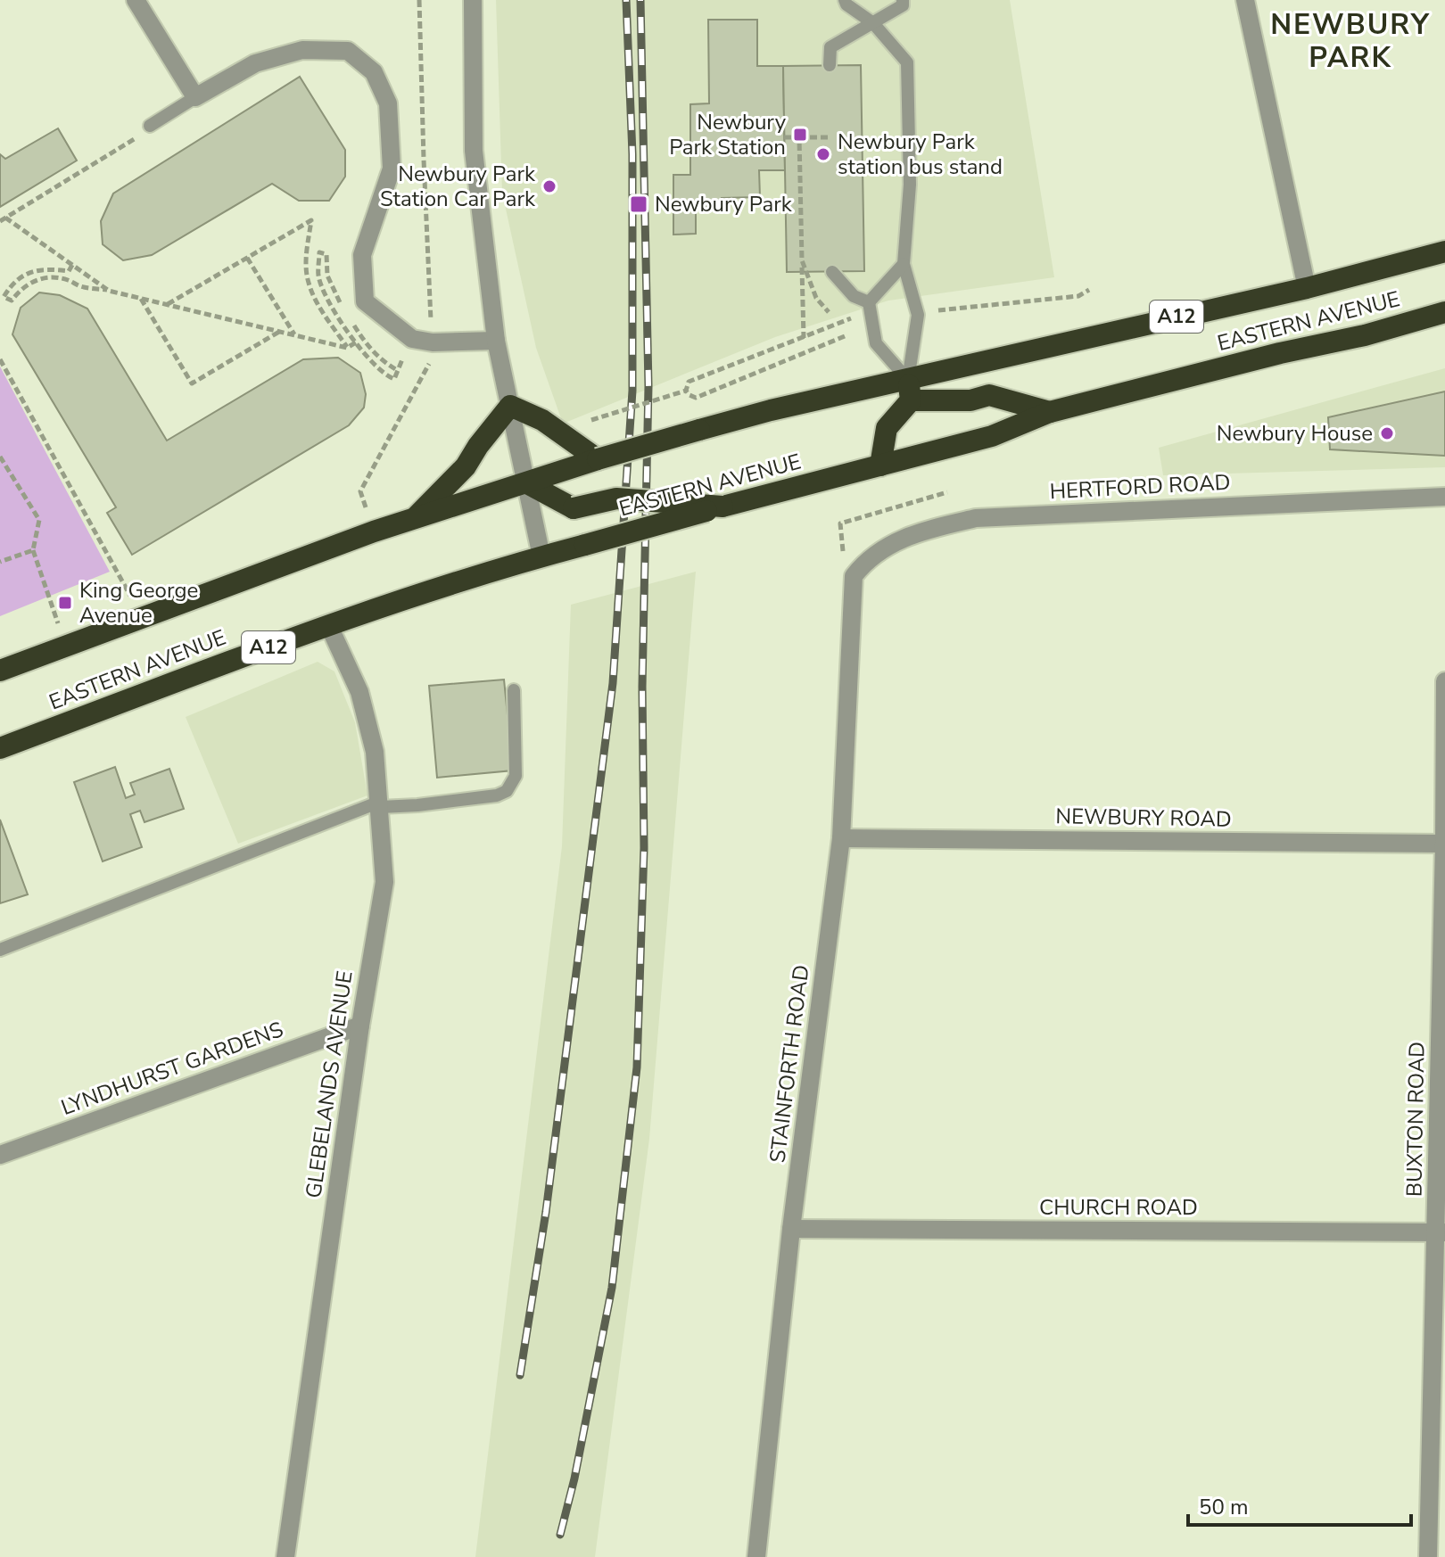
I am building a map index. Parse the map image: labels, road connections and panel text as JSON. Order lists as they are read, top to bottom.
{
  "streets": {
    "highway": ["A12", "EASTERN AVENUE"],
    "street": [
      "HERTFORD ROAD",
      "NEWBURY ROAD",
      "STAINFORTH ROAD",
      "LYNDHURST GARDENS",
      "GLEBELANDS AVENUE",
      "BUXTON ROAD",
      "CHURCH ROAD"
    ]
  },
  "crossings": [
    ["EASTERN AVENUE", "GLEBELANDS AVENUE"],
    ["HERTFORD ROAD", "STAINFORTH ROAD"],
    ["NEWBURY ROAD", "STAINFORTH ROAD"],
    ["NEWBURY ROAD", "BUXTON ROAD"],
    ["STAINFORTH ROAD", "CHURCH ROAD"],
    ["LYNDHURST GARDENS", "GLEBELANDS AVENUE"],
    ["BUXTON ROAD", "CHURCH ROAD"]
  ],
  "districts": ["NEWBURY PARK"],
  "places": {
    "transit": ["Newbury Park Station", "Newbury Park", "King George Avenue"],
    "other": ["Newbury Park station bus stand", "Newbury Park Station Car Park", "Newbury House"]
  },
  "scale_bar": "50 m"
}
